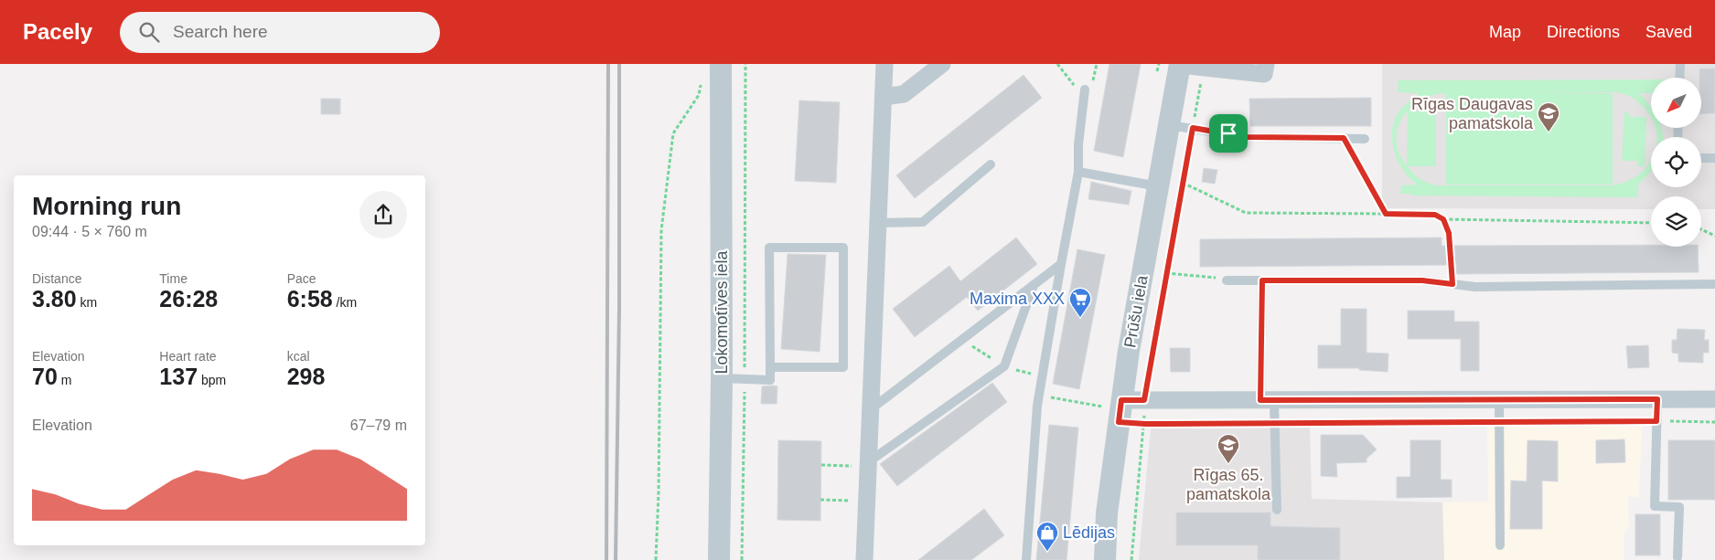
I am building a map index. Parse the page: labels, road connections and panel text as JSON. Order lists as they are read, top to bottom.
{
  "streets": {
    "street": ["Prūšu iela", "Lokomotīves iela"]
  },
  "places": {
    "school or university": ["Rīgas Daugavas pamatskola", "Rīgas 65. pamatskola"],
    "supermarket": ["Maxima XXX"],
    "shop": ["Lēdijas"]
  },
  "north": "bottom left",
  "page": {
    "header": "Pacely",
    "search": "Search here",
    "nav": ["Map", "Directions", "Saved"],
    "heading": ["Morning run", "09:44 · 5 × 760 m"],
    "stats": [
      ["Distance", "3.80 km"],
      ["Time", "26:28"],
      ["Pace", "6:58 /km"],
      ["Elevation", "70 m"],
      ["Heart rate", "137 bpm"],
      ["kcal", "298"]
    ],
    "chart": ["Elevation", "67–79 m"]
  }
}
